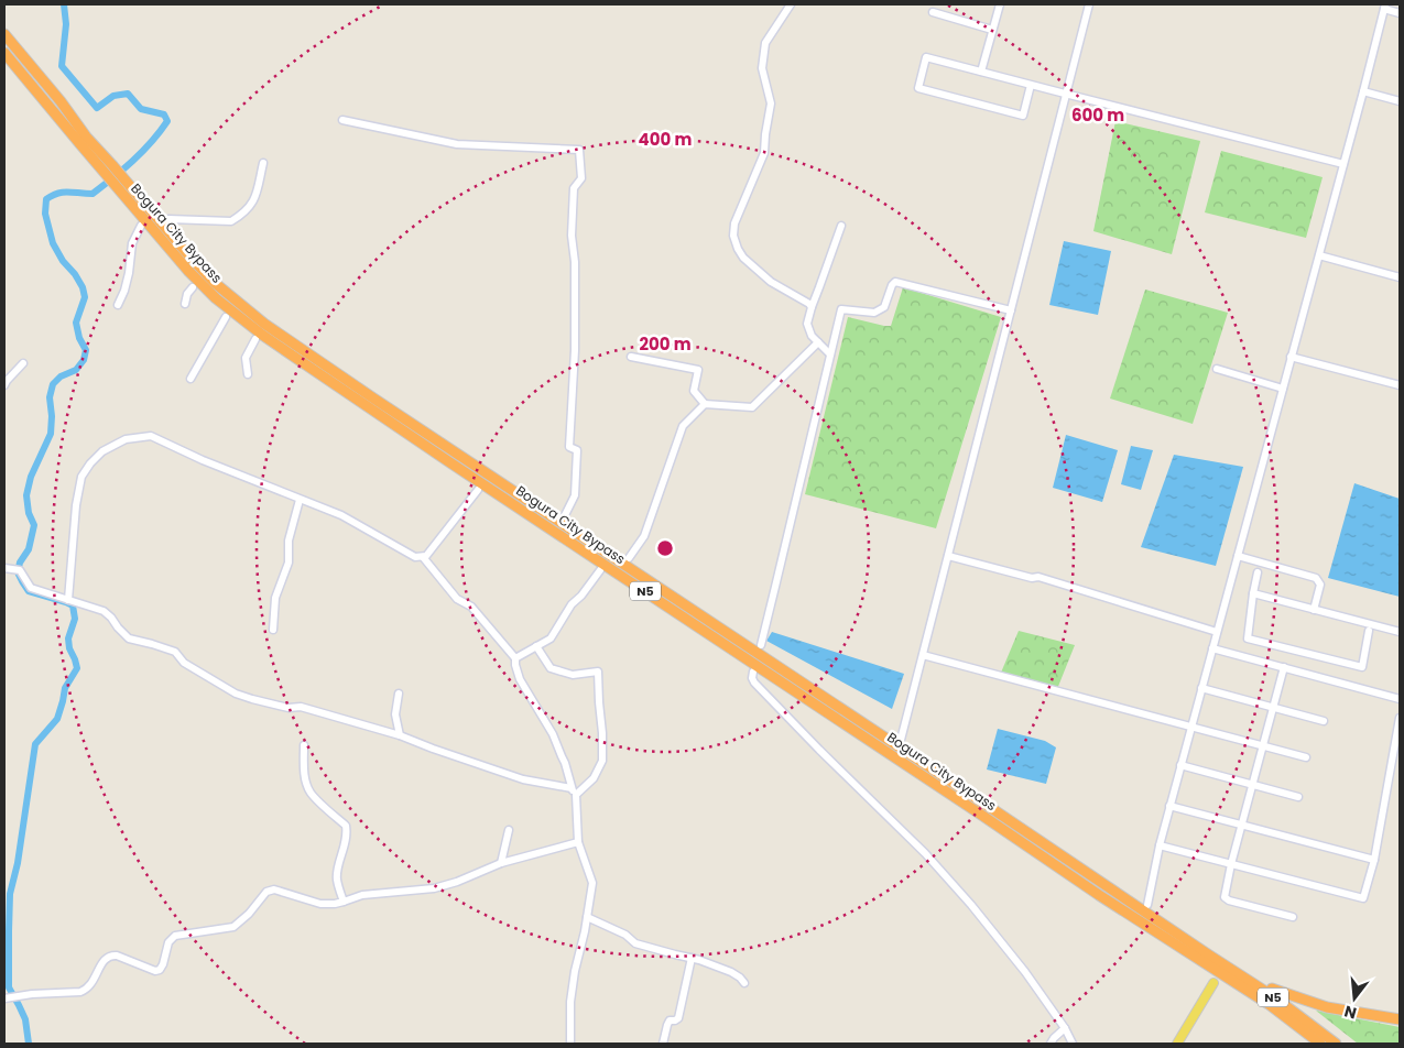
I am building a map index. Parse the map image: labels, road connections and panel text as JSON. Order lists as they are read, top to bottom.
{
  "streets": {
    "highway": ["Bogura City Bypass", "N5"]
  },
  "crossings": [
    ["Bogura City Bypass", "N5"]
  ],
  "north": "bottom",
  "rings": ["600 m", "400 m", "200 m"]
}
